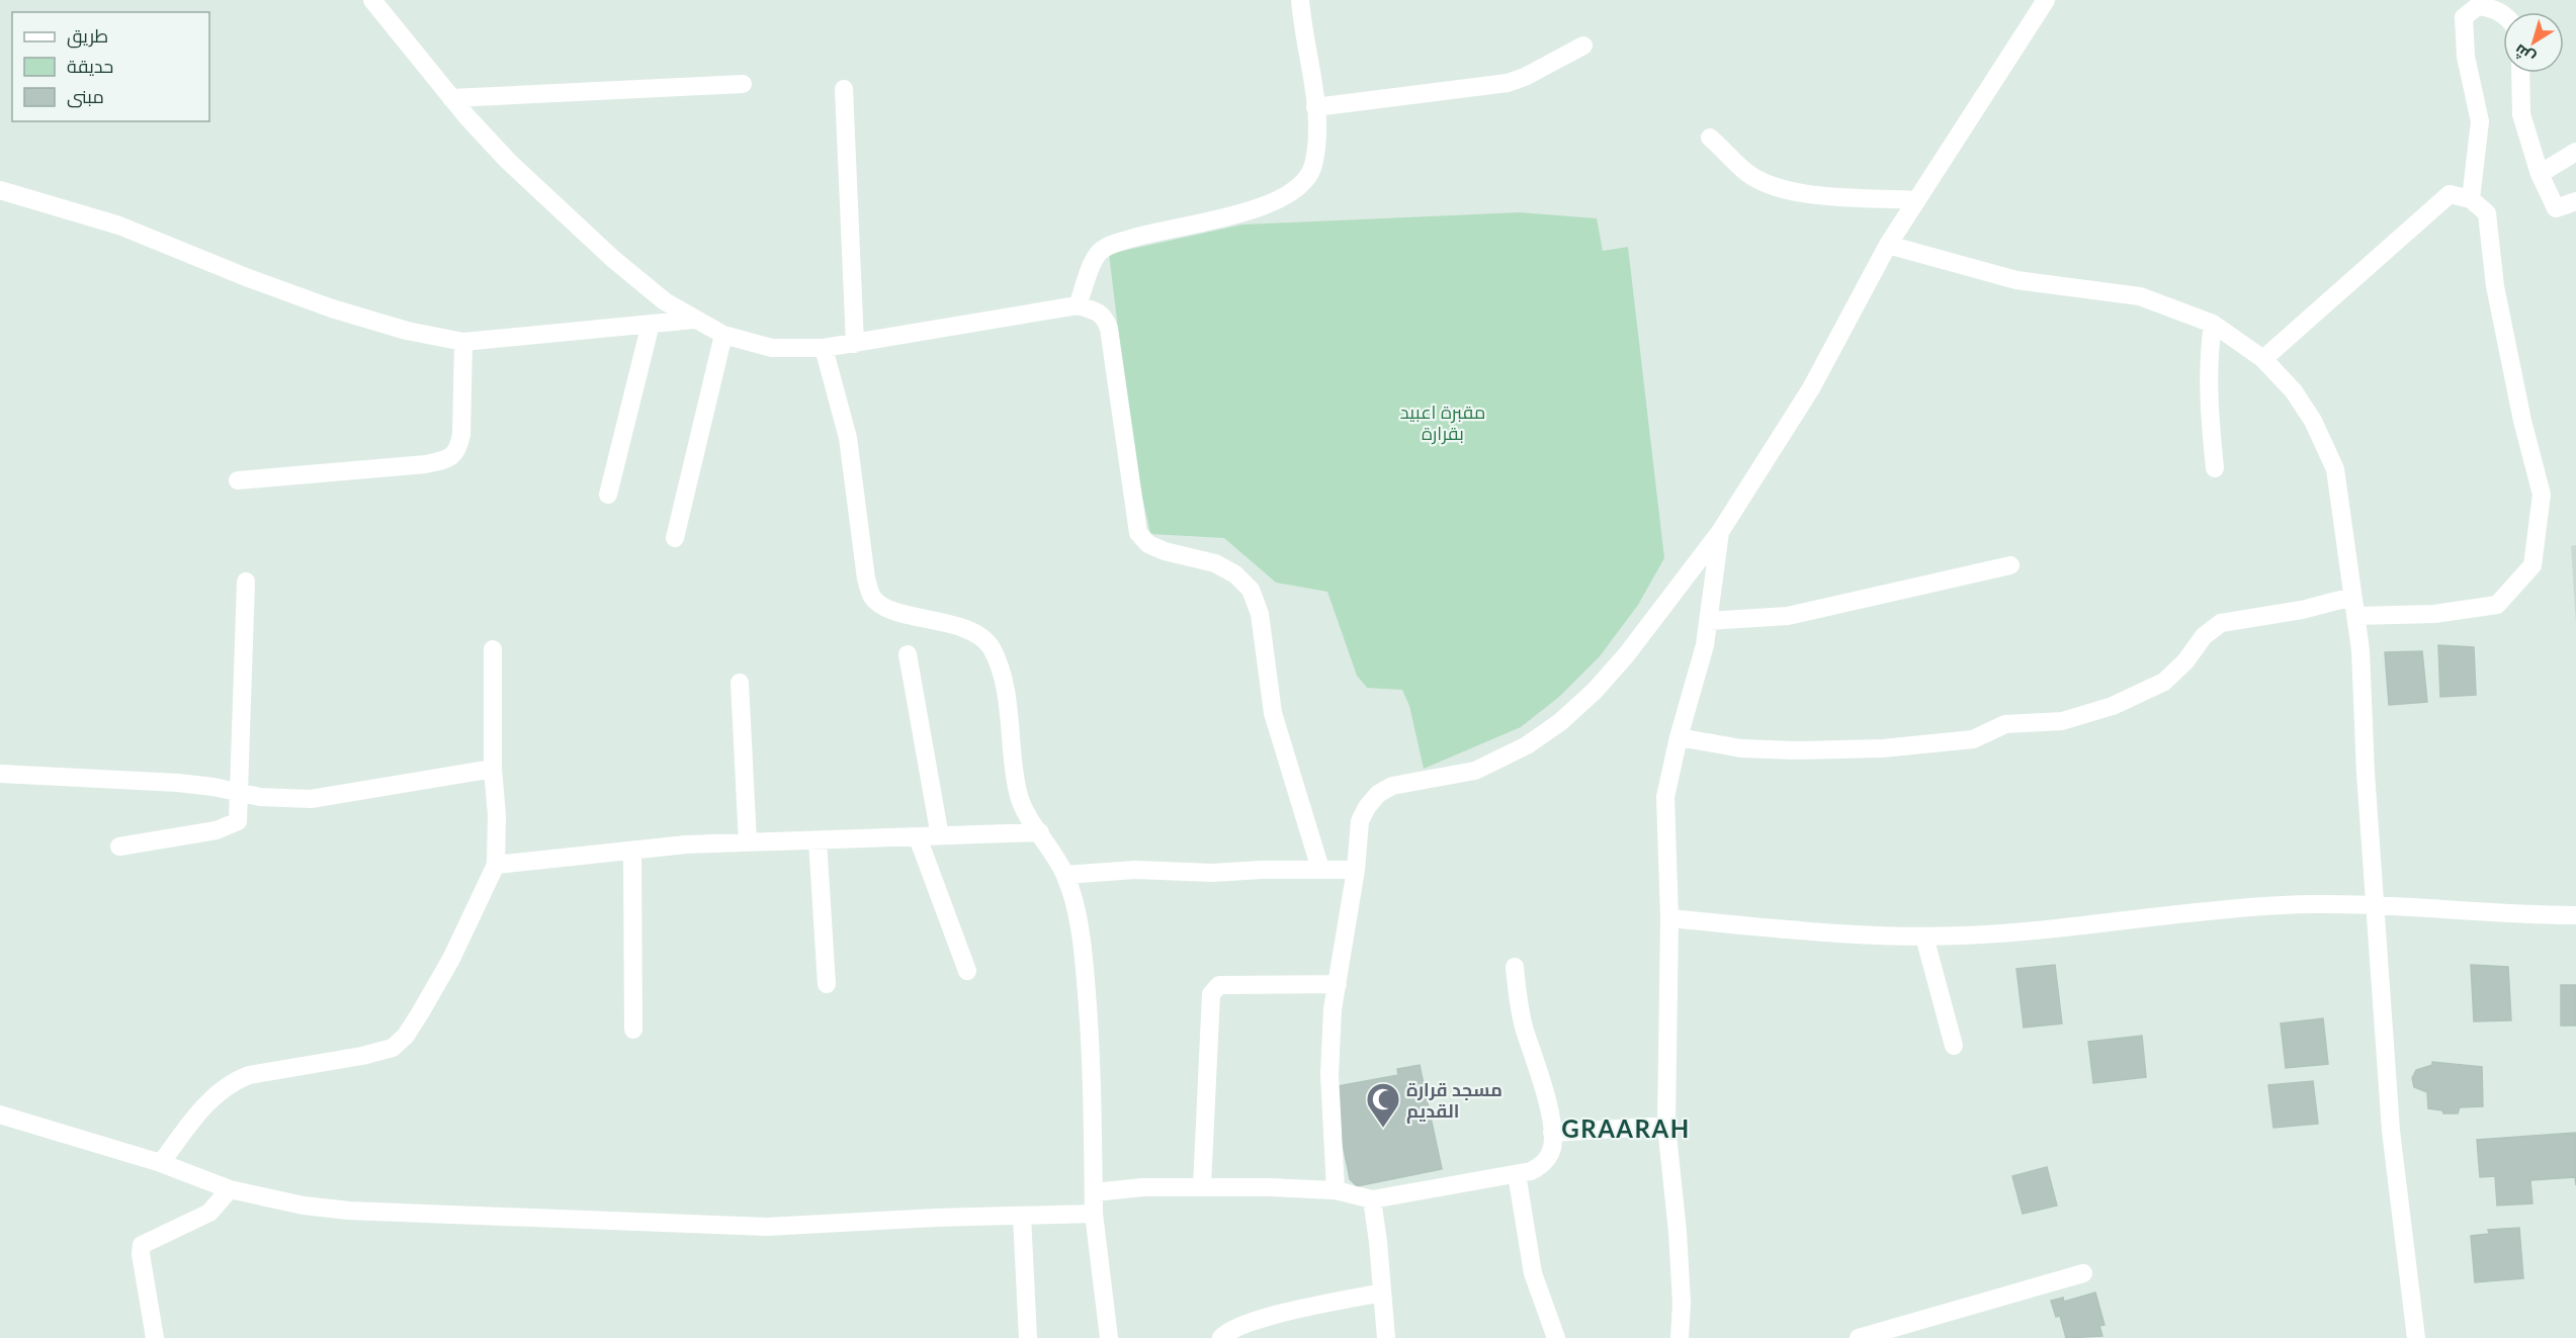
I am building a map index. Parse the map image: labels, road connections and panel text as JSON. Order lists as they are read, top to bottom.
{
  "districts": ["GRAARAH"],
  "parks": ["مقبرة اعبيد بقرارة"],
  "places": {
    "mosque": ["مسجد قرارة القديم"]
  },
  "legend": ["طريق", "حديقة", "مبنى"],
  "north": "bottom left"
}
